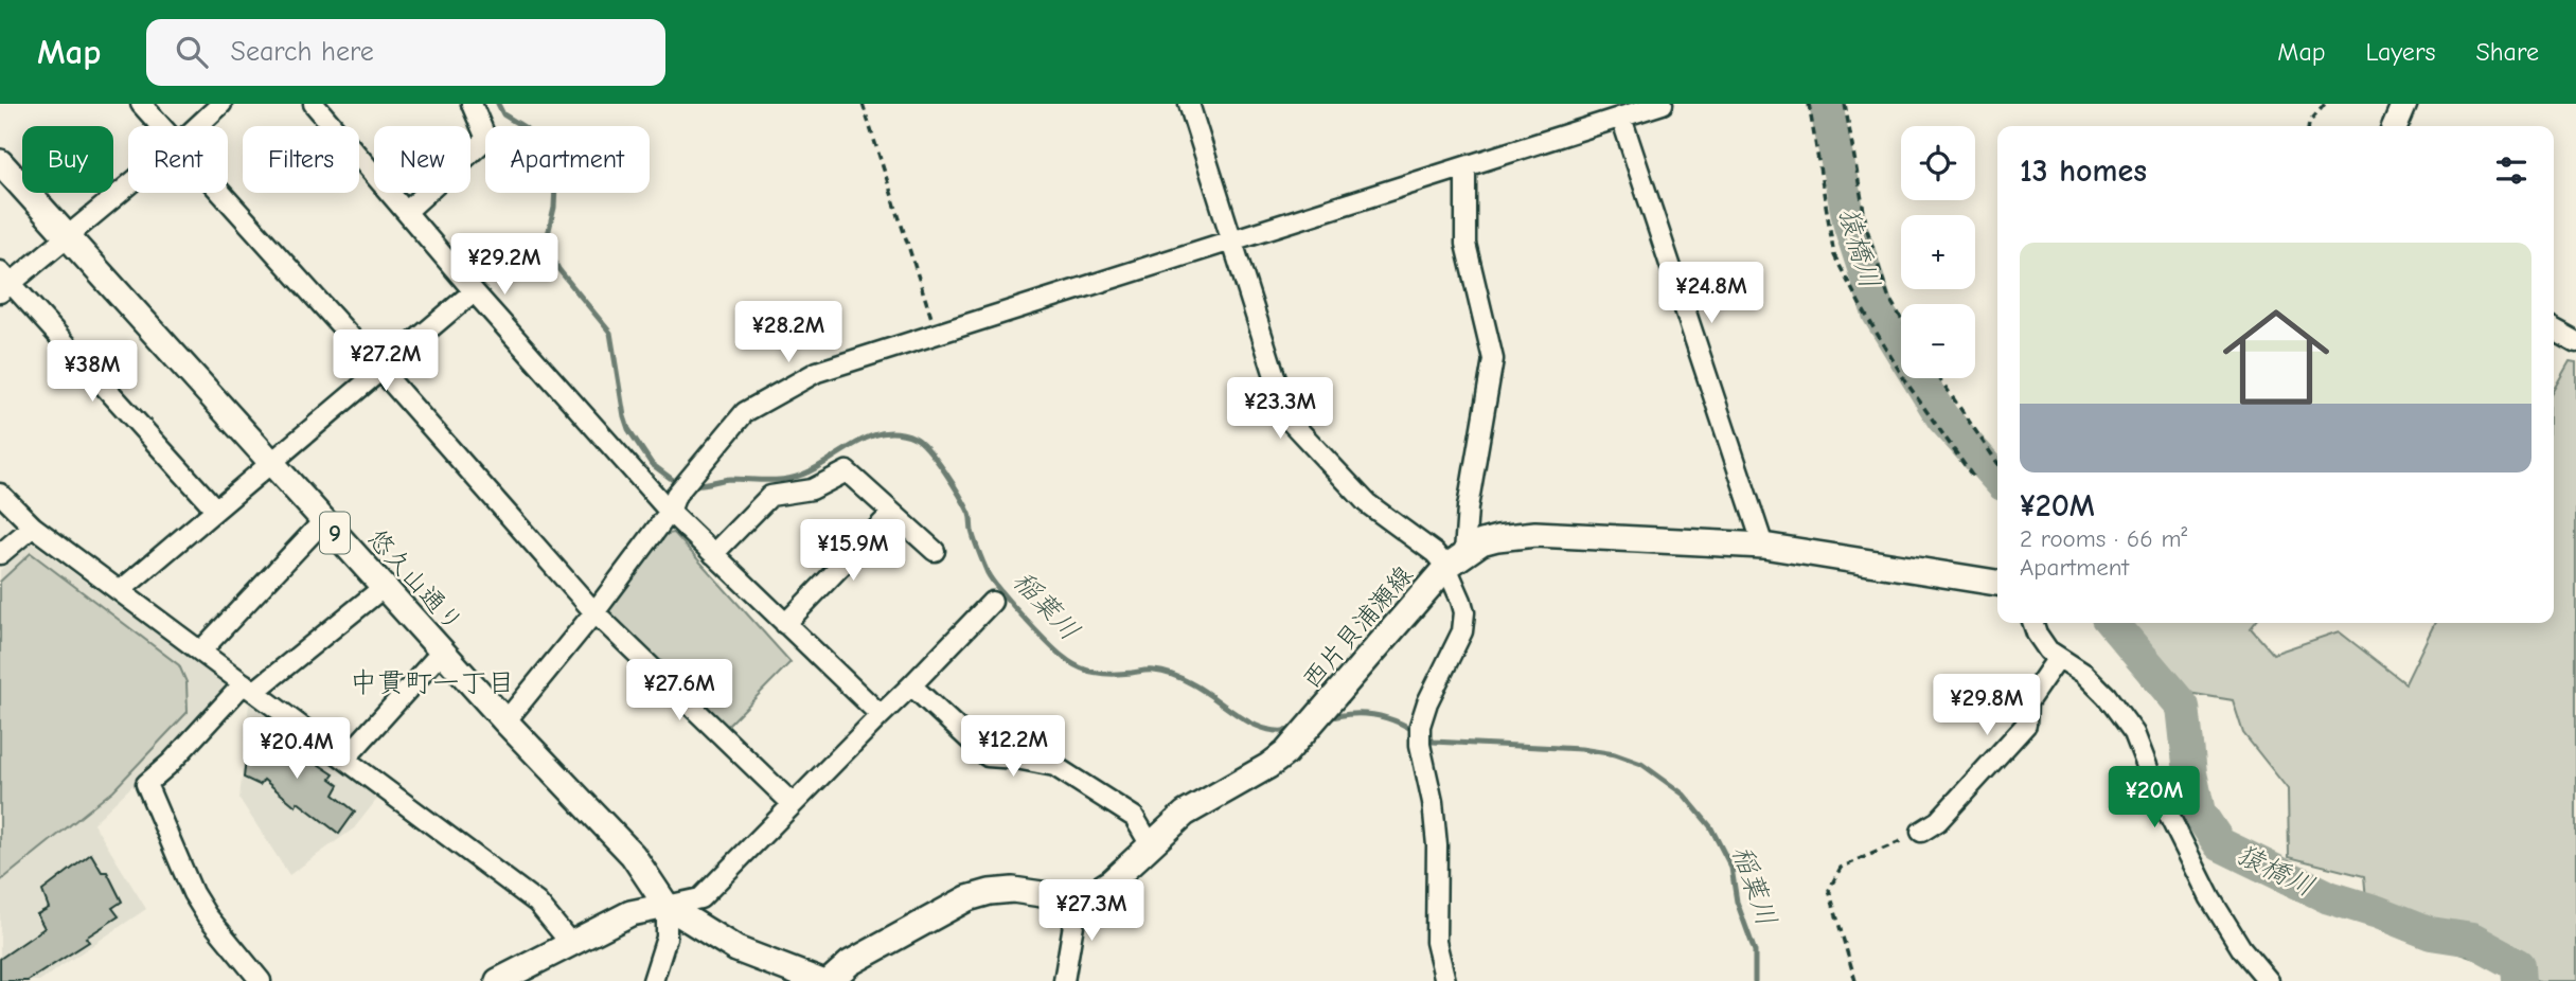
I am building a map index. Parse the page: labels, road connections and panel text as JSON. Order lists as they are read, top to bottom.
{
  "streets": {
    "main road": ["9", "悠久山通り", "西片貝浦瀬線"]
  },
  "crossings": [
    ["9", "悠久山通り"]
  ],
  "districts": ["中貫町一丁目"],
  "water": ["猿橋川", "稲葉川"],
  "page": {
    "header": "Map",
    "search": "Search here",
    "nav": ["Map", "Layers", "Share"],
    "map_buttons": ["+", "−"],
    "chip": [
      "Buy",
      "Rent",
      "Filters",
      "New",
      "Apartment"
    ],
    "heading": "13 homes",
    "list": [
      {
        "name": "¥20M",
        "note": "2 rooms · 66 m² · Apartment"
      }
    ],
    "price": [
      "¥29.2M",
      "¥24.8M",
      "¥28.2M",
      "¥27.2M",
      "¥38M",
      "¥23.3M",
      "¥15.9M",
      "¥27.6M",
      "¥29.8M",
      "¥12.2M",
      "¥20.4M",
      "¥20M",
      "¥27.3M"
    ]
  }
}
